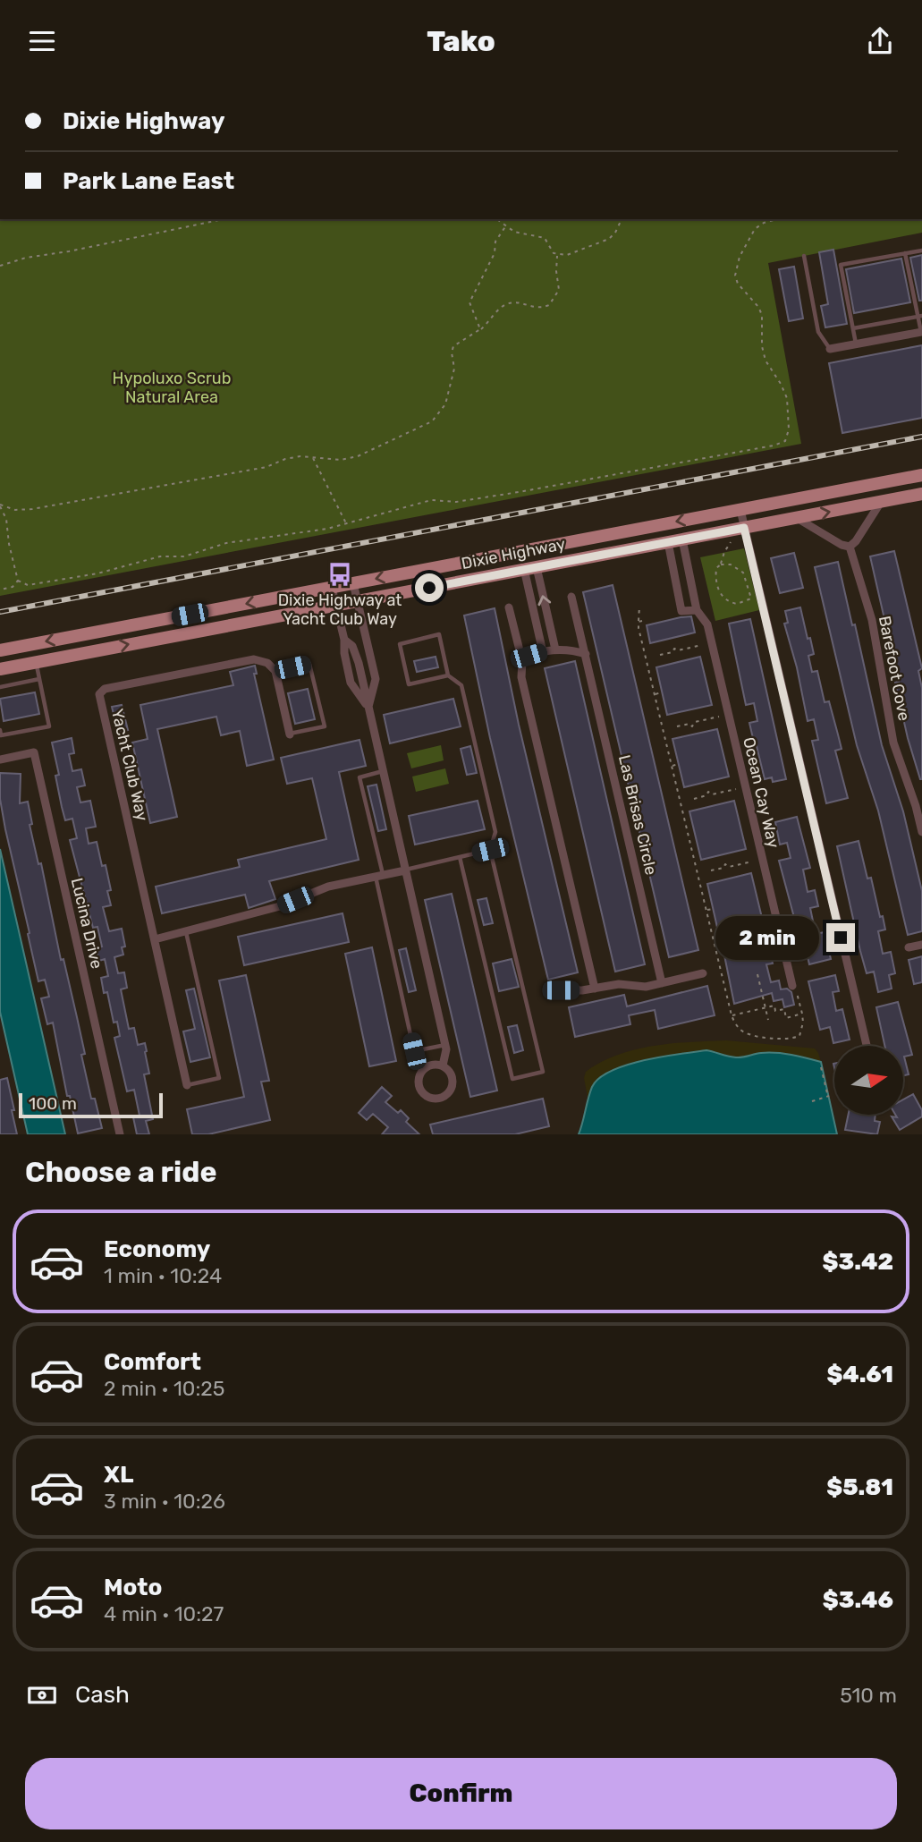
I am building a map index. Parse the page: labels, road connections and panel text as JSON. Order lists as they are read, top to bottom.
{
  "streets": {
    "main road": ["Dixie Highway"],
    "street": [
      "Barefoot Cove",
      "Yacht Club Way",
      "Ocean Cay Way",
      "Las Brisas Circle",
      "Lucina Drive"
    ]
  },
  "crossings": [
    ["Dixie Highway", "Ocean Cay Way"]
  ],
  "parks": ["Hypoluxo Scrub Natural Area"],
  "places": {
    "bus stop": ["Dixie Highway at Yacht Club Way"]
  },
  "scale_bar": "100 m",
  "north": "right",
  "page": {
    "header": "Tako",
    "banner": ["Dixie Highway", "Park Lane East"],
    "bubble": "2 min",
    "scale": "100 m",
    "heading": "Choose a ride",
    "list": [
      {
        "name": "Economy",
        "note": "1 min · 10:24",
        "value": "$3.42"
      },
      {
        "name": "Comfort",
        "note": "2 min · 10:25",
        "value": "$4.61"
      },
      {
        "name": "XL",
        "note": "3 min · 10:26",
        "value": "$5.81"
      },
      {
        "name": "Moto",
        "note": "4 min · 10:27",
        "value": "$3.46"
      }
    ],
    "pay": ["Cash", "510 m"],
    "buttons": "Confirm"
  }
}
